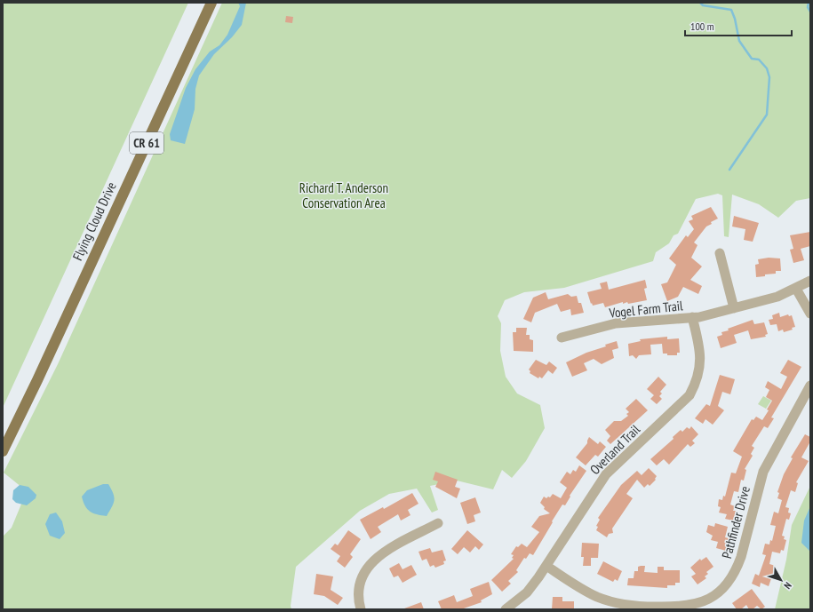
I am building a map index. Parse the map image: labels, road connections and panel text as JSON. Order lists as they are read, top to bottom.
{
  "streets": {
    "main road": ["CR 61", "Flying Cloud Drive"],
    "street": ["Vogel Farm Trail", "Overland Trail", "Pathfinder Drive"]
  },
  "crossings": [
    ["Vogel Farm Trail", "Overland Trail"],
    ["Overland Trail", "Pathfinder Drive"]
  ],
  "parks": ["Richard T. Anderson Conservation Area"],
  "scale_bar": "100 m",
  "north": "bottom right"
}
